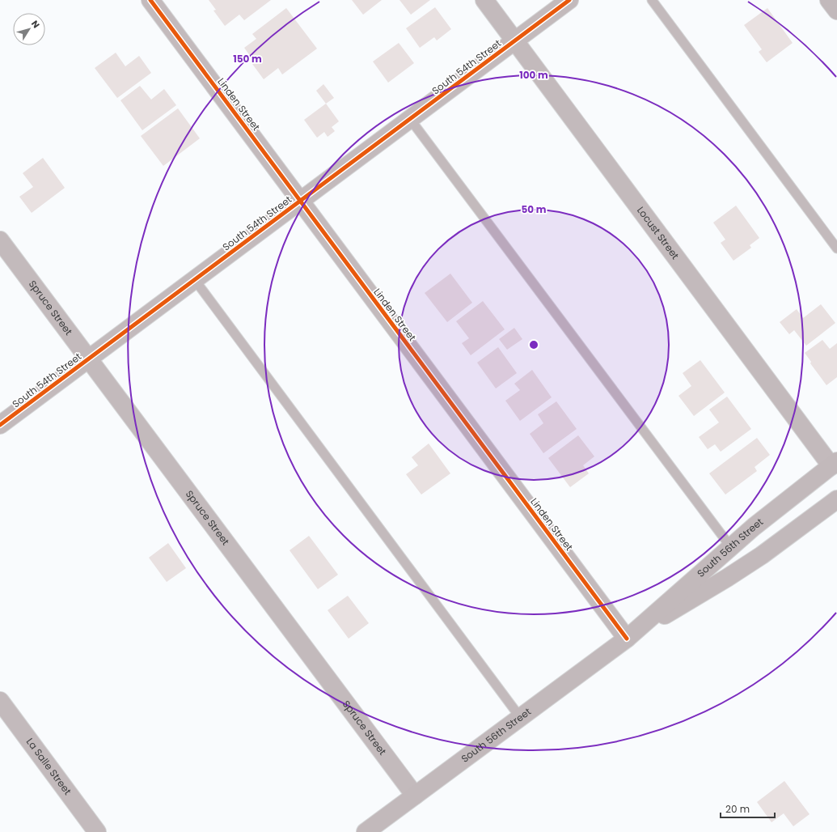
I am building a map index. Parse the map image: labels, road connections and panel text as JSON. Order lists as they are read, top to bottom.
{
  "streets": {
    "main road": ["South 56th Street"],
    "street": [
      "South 54th Street",
      "Linden Street",
      "Locust Street",
      "Spruce Street",
      "La Salle Street"
    ]
  },
  "crossings": [
    ["South 54th Street", "Linden Street"],
    ["South 54th Street", "Locust Street"],
    ["South 54th Street", "Spruce Street"],
    ["Linden Street", "South 56th Street"],
    ["Locust Street", "South 56th Street"],
    ["Spruce Street", "South 56th Street"]
  ],
  "scale_bar": "20 m",
  "north": "top right",
  "rings": ["150 m", "100 m", "50 m"]
}
